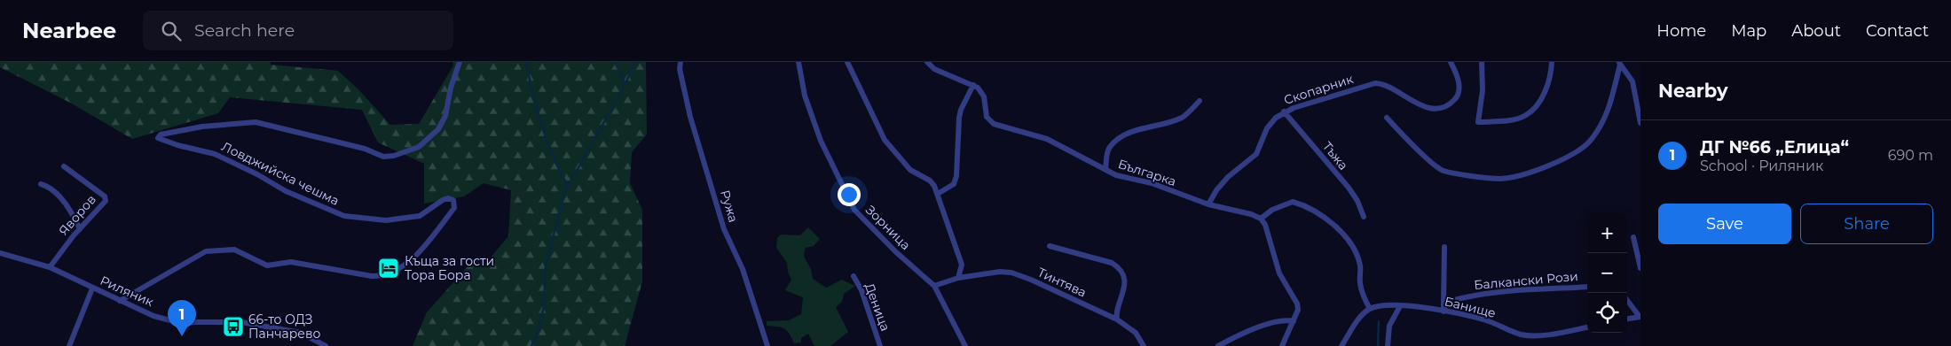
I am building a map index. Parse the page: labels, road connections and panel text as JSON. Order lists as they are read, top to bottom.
{
  "streets": {
    "street": [
      "Скопарник",
      "Тъжа",
      "Българка",
      "Ловджийска чешма",
      "Ружа",
      "Яворов",
      "Зорница",
      "Балкански Рози",
      "Тинтява",
      "Риляник",
      "Деница",
      "Банище"
    ]
  },
  "crossings": [
    ["Скопарник", "Тъжа"],
    ["Скопарник", "Българка"],
    ["Ловджийска чешма", "Риляник"],
    ["Яворов", "Риляник"],
    ["Зорница", "Тинтява"],
    ["Балкански Рози", "Банище"]
  ],
  "places": {
    "hotel": ["Къща за гости Тора Бора"],
    "bus stop": ["66-то ОДЗ Панчарево"]
  },
  "page": {
    "header": "Nearbee",
    "search": "Search here",
    "nav": [
      "Home",
      "Map",
      "About",
      "Contact"
    ],
    "heading": "Nearby",
    "list": [
      {
        "mark": "1",
        "name": "ДГ №66 „Елица“",
        "note": "School · Риляник",
        "value": "690 m"
      }
    ],
    "buttons": ["Save", "Share"],
    "map_buttons": ["+", "−"],
    "pins": "1"
  }
}
